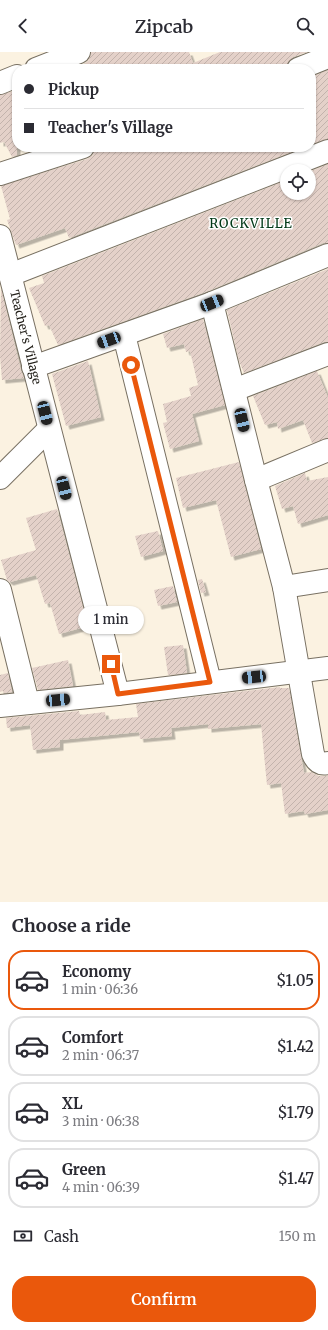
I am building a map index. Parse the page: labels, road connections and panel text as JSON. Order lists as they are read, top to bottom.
{
  "streets": {
    "street": ["Teacher's Village"]
  },
  "districts": ["ROCKVILLE"],
  "page": {
    "header": "Zipcab",
    "banner": ["Pickup", "Teacher's Village"],
    "bubble": "1 min",
    "heading": "Choose a ride",
    "list": [
      {
        "name": "Economy",
        "note": "1 min · 06:36",
        "value": "$1.05"
      },
      {
        "name": "Comfort",
        "note": "2 min · 06:37",
        "value": "$1.42"
      },
      {
        "name": "XL",
        "note": "3 min · 06:38",
        "value": "$1.79"
      },
      {
        "name": "Green",
        "note": "4 min · 06:39",
        "value": "$1.47"
      }
    ],
    "pay": ["Cash", "150 m"],
    "buttons": "Confirm"
  }
}
